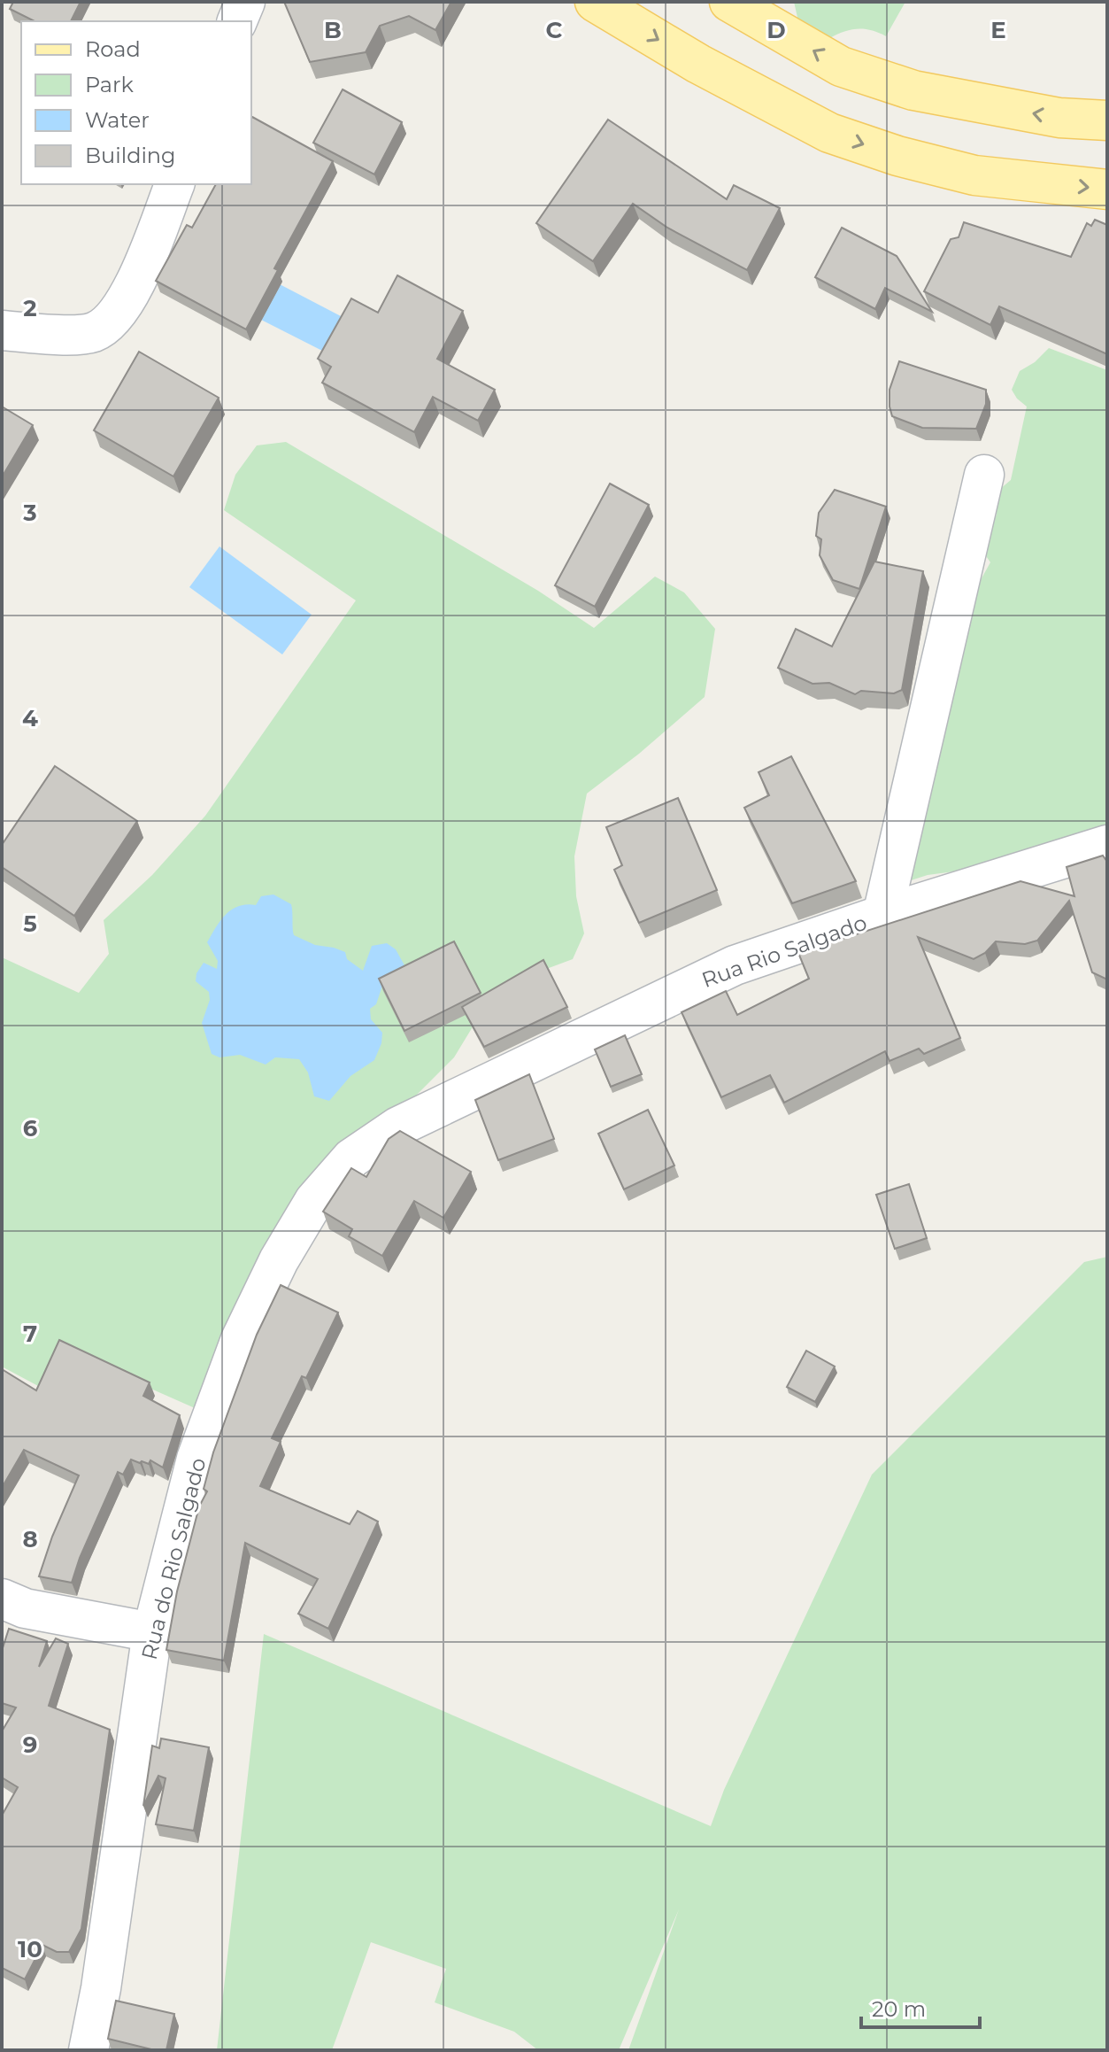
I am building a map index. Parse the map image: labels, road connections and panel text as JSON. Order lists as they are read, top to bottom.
{
  "streets": {
    "street": ["Rua Rio Salgado", "Rua do Rio Salgado"]
  },
  "crossings": [
    ["Rua Rio Salgado", "Rua do Rio Salgado"]
  ],
  "legend": [
    "Road",
    "Park",
    "Water",
    "Building"
  ],
  "scale_bar": "20 m",
  "grid": {
    "columns": [
      "B",
      "C",
      "D",
      "E"
    ],
    "rows": [
      "2",
      "3",
      "4",
      "5",
      "6",
      "7",
      "8",
      "9",
      "10"
    ]
  }
}
